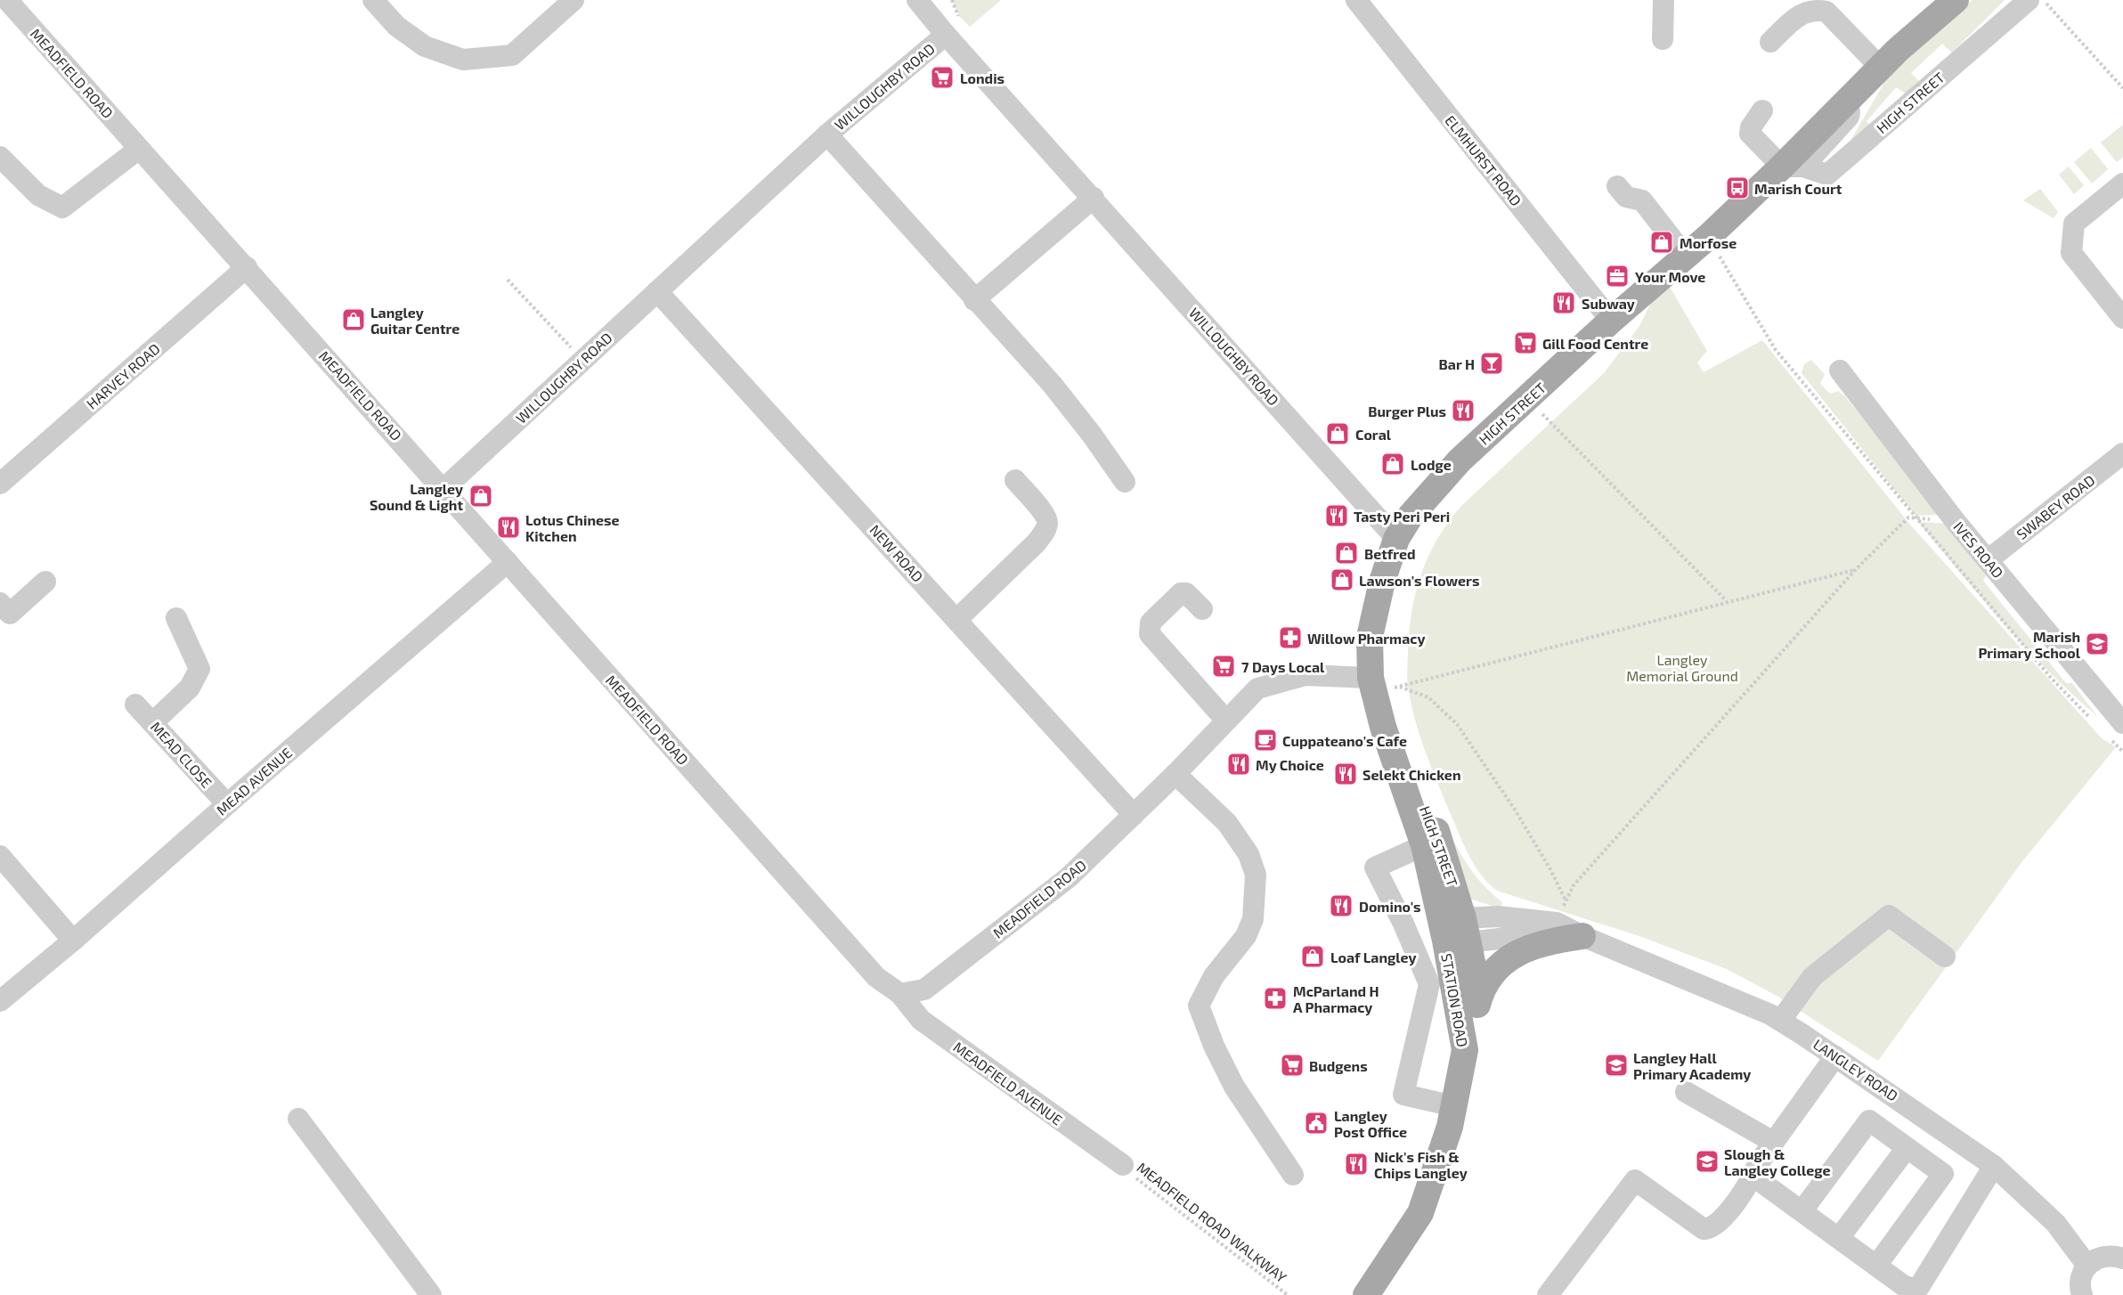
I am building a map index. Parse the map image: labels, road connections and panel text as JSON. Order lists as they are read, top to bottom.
{
  "streets": {
    "main road": ["HIGH STREET", "STATION ROAD"],
    "street": [
      "MEADFIELD ROAD",
      "WILLOUGHBY ROAD",
      "ELMHURST ROAD",
      "HARVEY ROAD",
      "SWABEY ROAD",
      "IVES ROAD",
      "NEW ROAD",
      "MEAD CLOSE",
      "MEAD AVENUE",
      "LANGLEY ROAD",
      "MEADFIELD AVENUE"
    ],
    "path": ["MEADFIELD ROAD WALKWAY"]
  },
  "crossings": [
    ["MEADFIELD ROAD", "WILLOUGHBY ROAD"],
    ["MEADFIELD ROAD", "HIGH STREET"],
    ["MEADFIELD ROAD", "HARVEY ROAD"],
    ["MEADFIELD ROAD", "NEW ROAD"],
    ["MEADFIELD ROAD", "MEAD AVENUE"],
    ["MEADFIELD ROAD", "MEADFIELD AVENUE"],
    ["WILLOUGHBY ROAD", "HIGH STREET"],
    ["WILLOUGHBY ROAD", "NEW ROAD"],
    ["HIGH STREET", "ELMHURST ROAD"],
    ["HIGH STREET", "STATION ROAD"],
    ["HIGH STREET", "LANGLEY ROAD"],
    ["SWABEY ROAD", "IVES ROAD"],
    ["MEAD CLOSE", "MEAD AVENUE"],
    ["STATION ROAD", "LANGLEY ROAD"],
    ["MEADFIELD AVENUE", "MEADFIELD ROAD WALKWAY"]
  ],
  "parks": ["Langley Memorial Ground"],
  "places": {
    "supermarket": [
      "Londis",
      "Gill Food Centre",
      "7 Days Local",
      "Budgens"
    ],
    "bus stop": ["Marish Court"],
    "shop": [
      "Morfose",
      "Langley Guitar Centre",
      "Coral",
      "Lodge",
      "Langley Sound & Light",
      "Betfred",
      "Lawson's Flowers",
      "Loaf Langley"
    ],
    "office": ["Your Move"],
    "restaurant": [
      "Subway",
      "Burger Plus",
      "Tasty Peri Peri",
      "Lotus Chinese Kitchen",
      "My Choice",
      "Selekt Chicken",
      "Domino's",
      "Nick's Fish & Chips Langley"
    ],
    "bar": ["Bar H"],
    "pharmacy": ["Willow Pharmacy", "McParland H A Pharmacy"],
    "school or university": ["Marish Primary School", "Langley Hall Primary Academy", "Slough & Langley College"],
    "cafe": ["Cuppateano's Cafe"],
    "public building": ["Langley Post Office"]
  }
}
